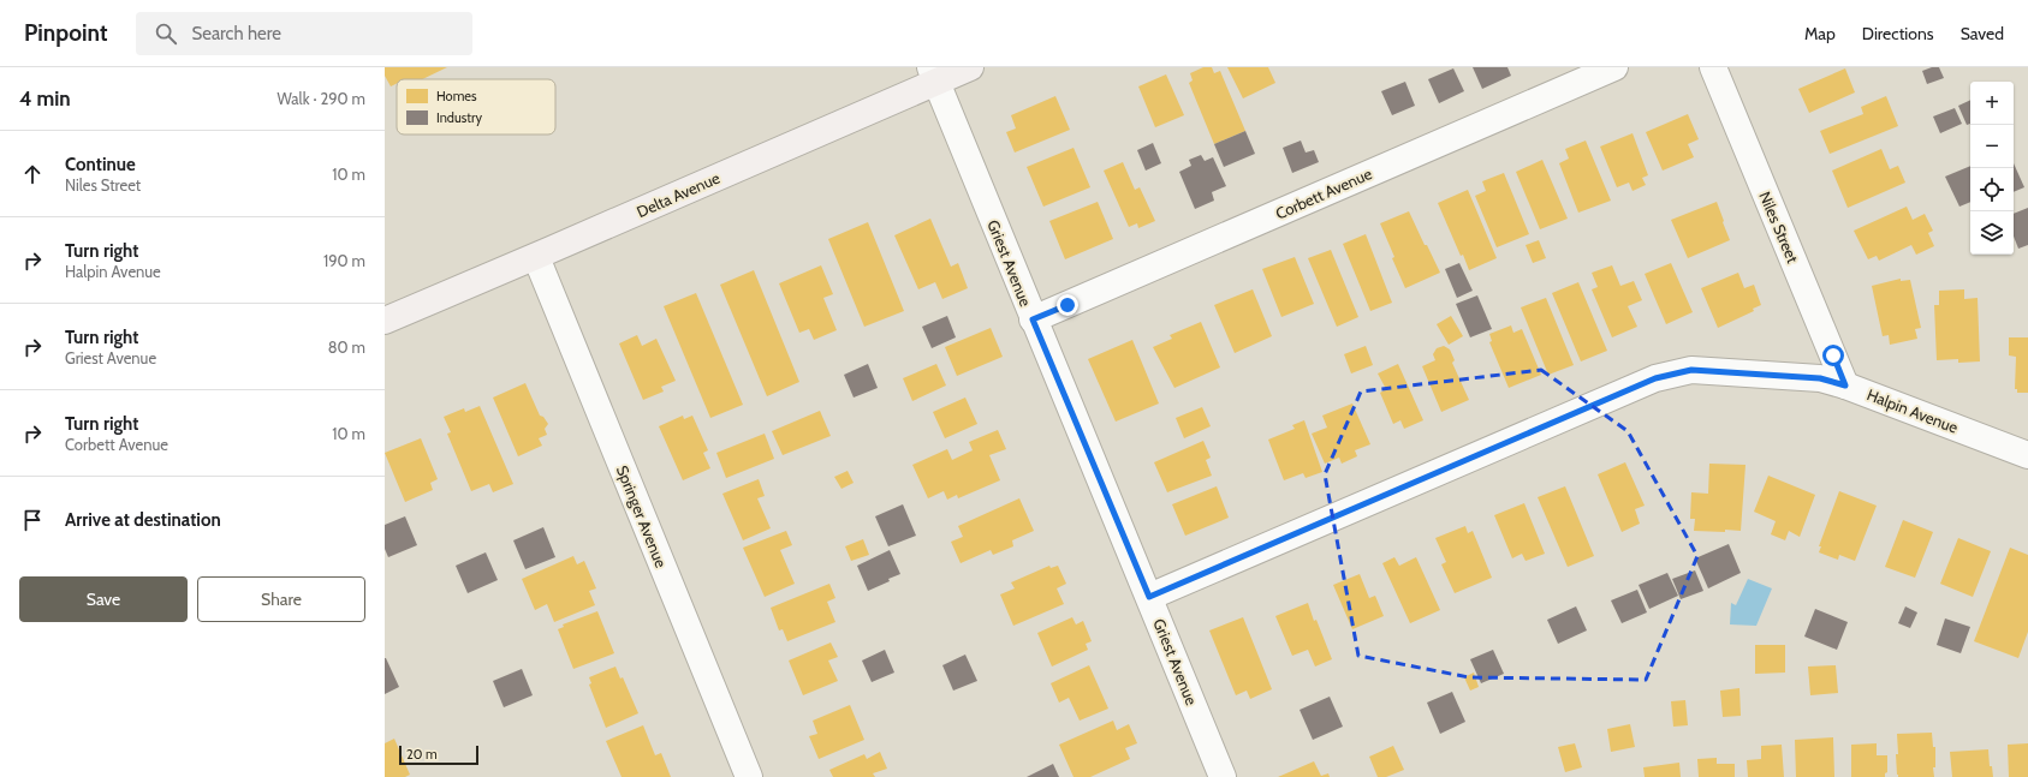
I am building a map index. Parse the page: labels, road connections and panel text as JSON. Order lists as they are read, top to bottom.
{
  "streets": {
    "street": [
      "Corbett Avenue",
      "Delta Avenue",
      "Niles Street",
      "Griest Avenue",
      "Halpin Avenue",
      "Springer Avenue"
    ]
  },
  "crossings": [
    ["Corbett Avenue", "Griest Avenue"],
    ["Delta Avenue", "Griest Avenue"],
    ["Delta Avenue", "Springer Avenue"],
    ["Niles Street", "Halpin Avenue"],
    ["Griest Avenue", "Halpin Avenue"]
  ],
  "legend": ["Homes", "Industry"],
  "scale_bar": "20 m",
  "page": {
    "header": "Pinpoint",
    "search": "Search here",
    "nav": ["Map", "Directions", "Saved"],
    "heading": ["4 min", "Walk · 290 m"],
    "map_buttons": ["+", "−"],
    "list": [
      ["Continue", "Niles Street", "10 m"],
      ["Turn right", "Halpin Avenue", "190 m"],
      ["Turn right", "Griest Avenue", "80 m"],
      ["Turn right", "Corbett Avenue", "10 m"],
      "Arrive at destination"
    ],
    "buttons": ["Save", "Share"],
    "scale": "20 m"
  }
}
